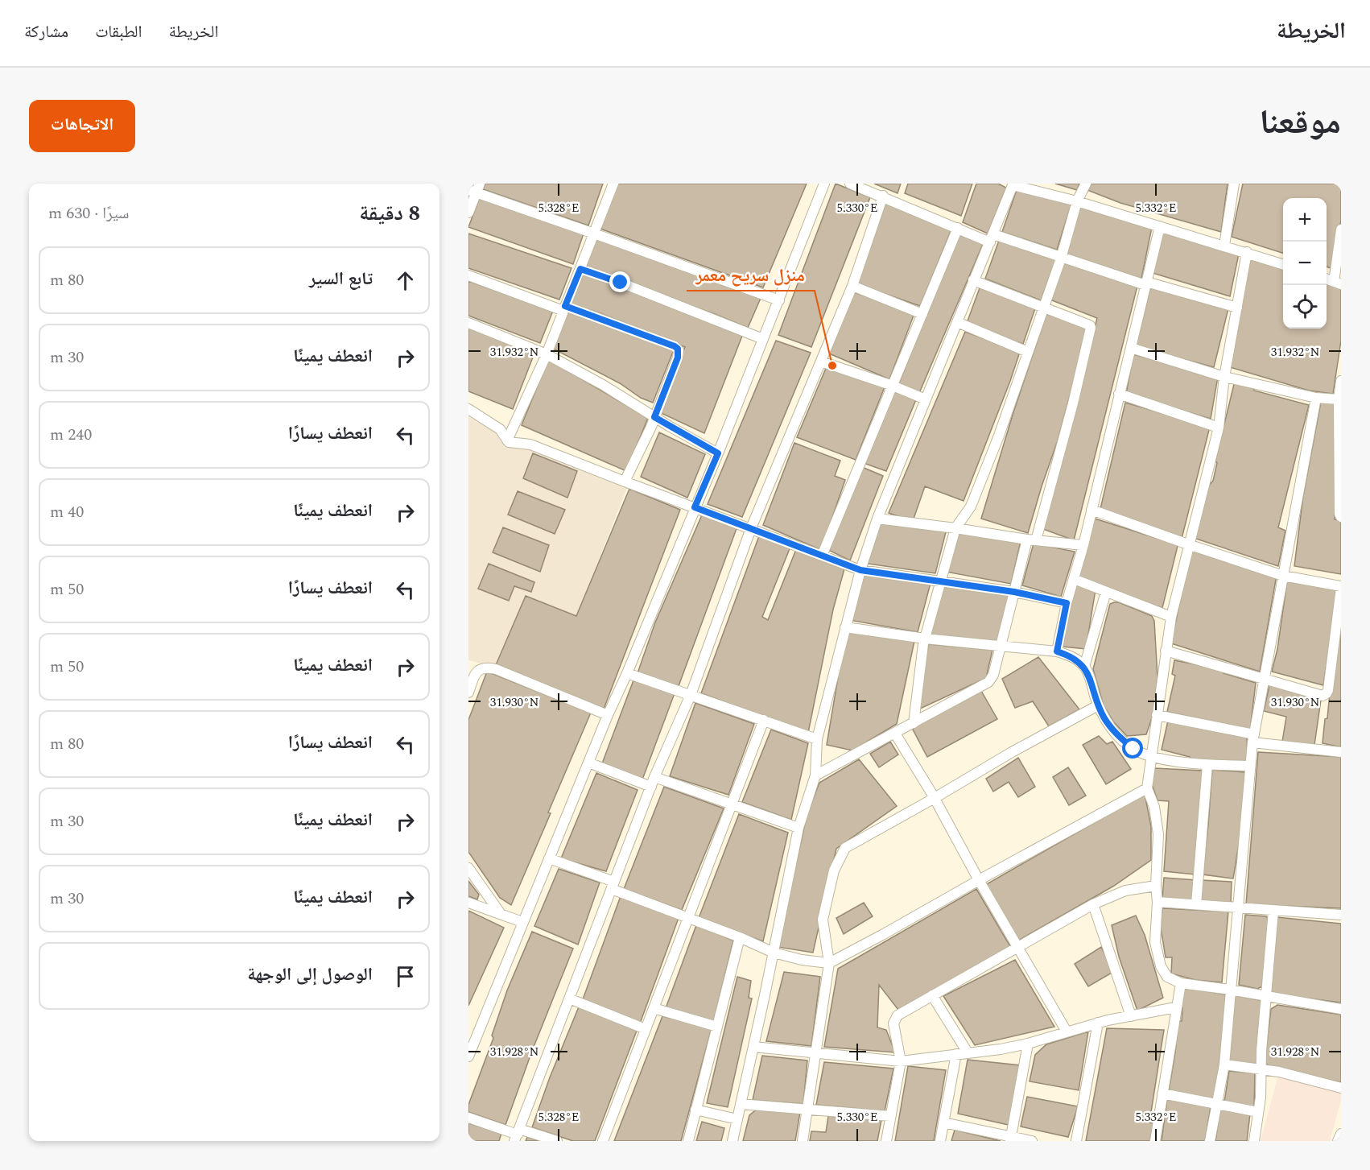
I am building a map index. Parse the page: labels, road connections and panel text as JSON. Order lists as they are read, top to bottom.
{
  "places": ["منزل سريح معمر"],
  "page": {
    "header": "الخريطة",
    "nav": ["الخريطة", "الطبقات", "مشاركة"],
    "title": "موقعنا",
    "buttons": "الاتجاهات",
    "heading": ["8 دقيقة", "سيرًا · 630 m"],
    "map_buttons": ["+", "−"],
    "list": [
      ["تابع السير", "80 m"],
      ["انعطف يمينًا", "30 m"],
      ["انعطف يسارًا", "240 m"],
      ["انعطف يمينًا", "40 m"],
      ["انعطف يسارًا", "50 m"],
      ["انعطف يمينًا", "50 m"],
      ["انعطف يسارًا", "80 m"],
      ["انعطف يمينًا", "30 m"],
      ["انعطف يمينًا", "30 m"],
      "الوصول إلى الوجهة"
    ]
  },
  "coordinates": [
    "5.328°E",
    "5.330°E",
    "5.332°E",
    "31.932°N",
    "31.930°N",
    "31.928°N"
  ]
}
